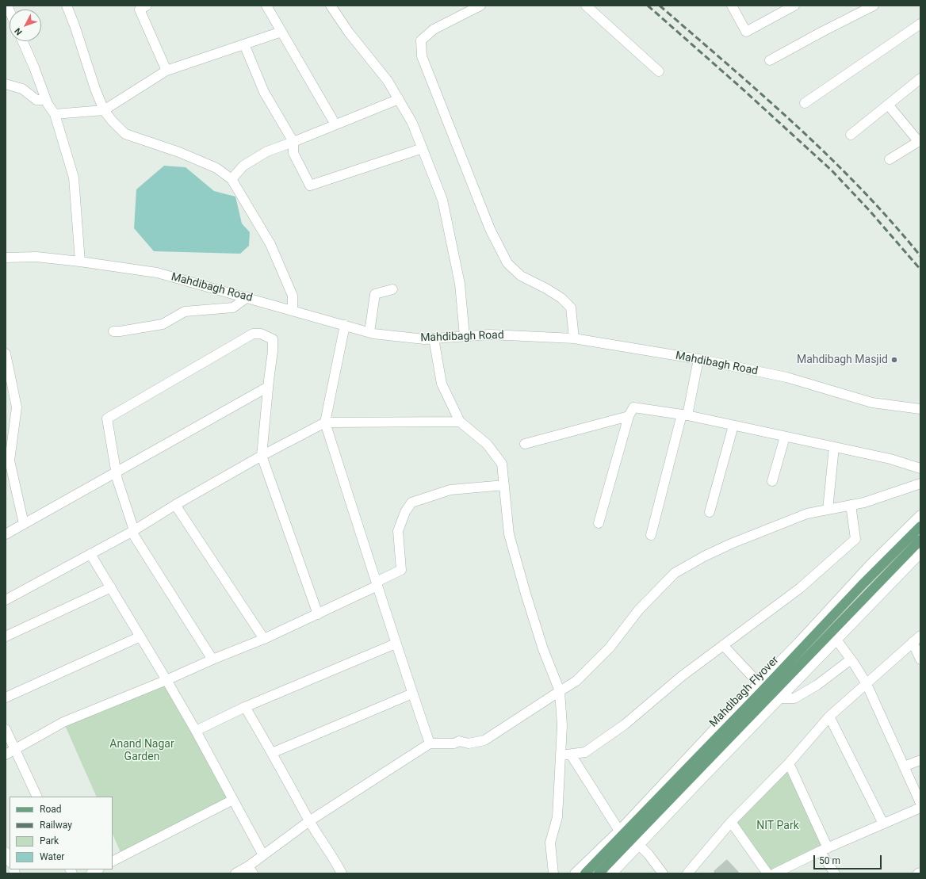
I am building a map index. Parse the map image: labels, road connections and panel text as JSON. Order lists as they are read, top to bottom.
{
  "streets": {
    "main road": ["Mahdibagh Flyover"],
    "street": ["Mahdibagh Road"]
  },
  "parks": ["Anand Nagar Garden", "NIT Park"],
  "places": ["Mahdibagh Masjid"],
  "legend": [
    "Road",
    "Railway",
    "Park",
    "Water"
  ],
  "scale_bar": "50 m",
  "north": "bottom left"
}
